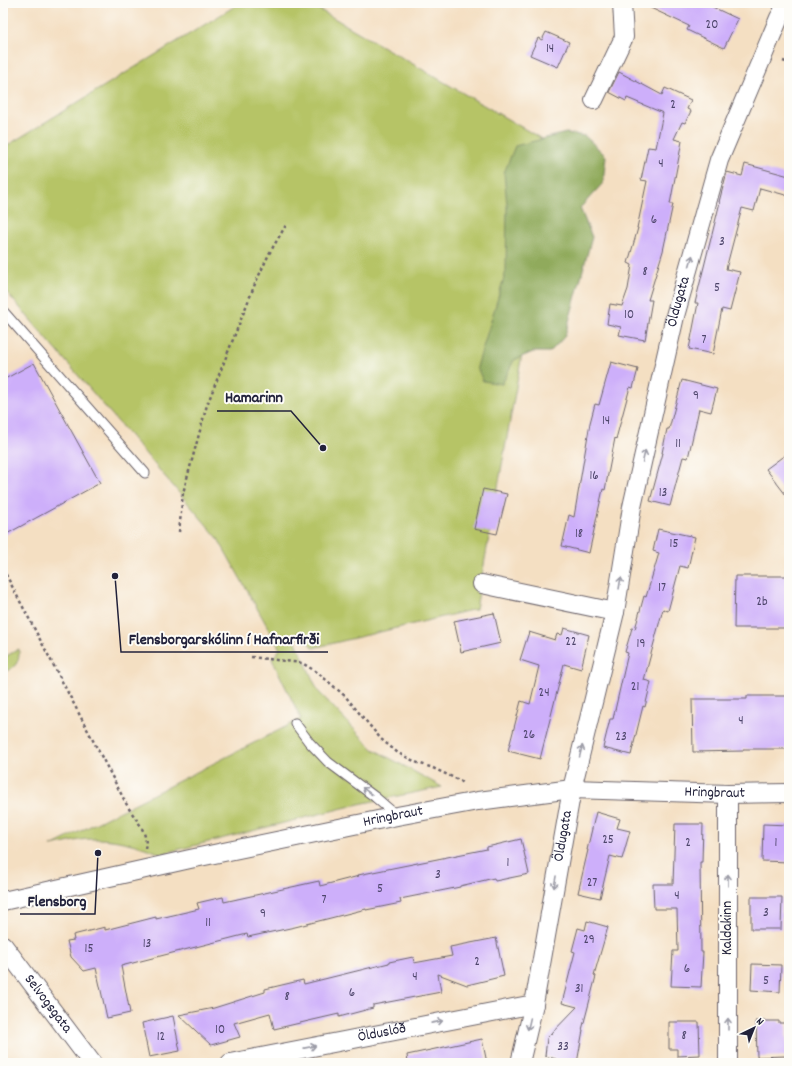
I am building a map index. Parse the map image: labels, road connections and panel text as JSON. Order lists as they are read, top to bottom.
{
  "streets": {
    "street": [
      "Öldugata",
      "Hringbraut",
      "Kaldakinn",
      "Selvogsgata",
      "Ölduslóð"
    ]
  },
  "crossings": [
    ["Öldugata", "Hringbraut"],
    ["Öldugata", "Ölduslóð"],
    ["Hringbraut", "Kaldakinn"]
  ],
  "one_way": ["Kaldakinn", "Ölduslóð"],
  "places": ["Hamarinn", "Flensborgarskólinn í Hafnarfirði", "Flensborg"],
  "house_numbers": [
    "20",
    "14",
    "2",
    "4",
    "6",
    "3",
    "8",
    "5",
    "10",
    "7",
    "9",
    "14",
    "11",
    "16",
    "13",
    "18",
    "15",
    "17",
    "2b",
    "22",
    "19",
    "21",
    "24",
    "4",
    "26",
    "23",
    "25",
    "2",
    "1",
    "1",
    "3",
    "27",
    "5",
    "4",
    "7",
    "3",
    "9",
    "11",
    "29",
    "13",
    "15",
    "2",
    "6",
    "4",
    "5",
    "31",
    "6",
    "8",
    "10",
    "8",
    "12",
    "33"
  ],
  "north": "top right"
}
